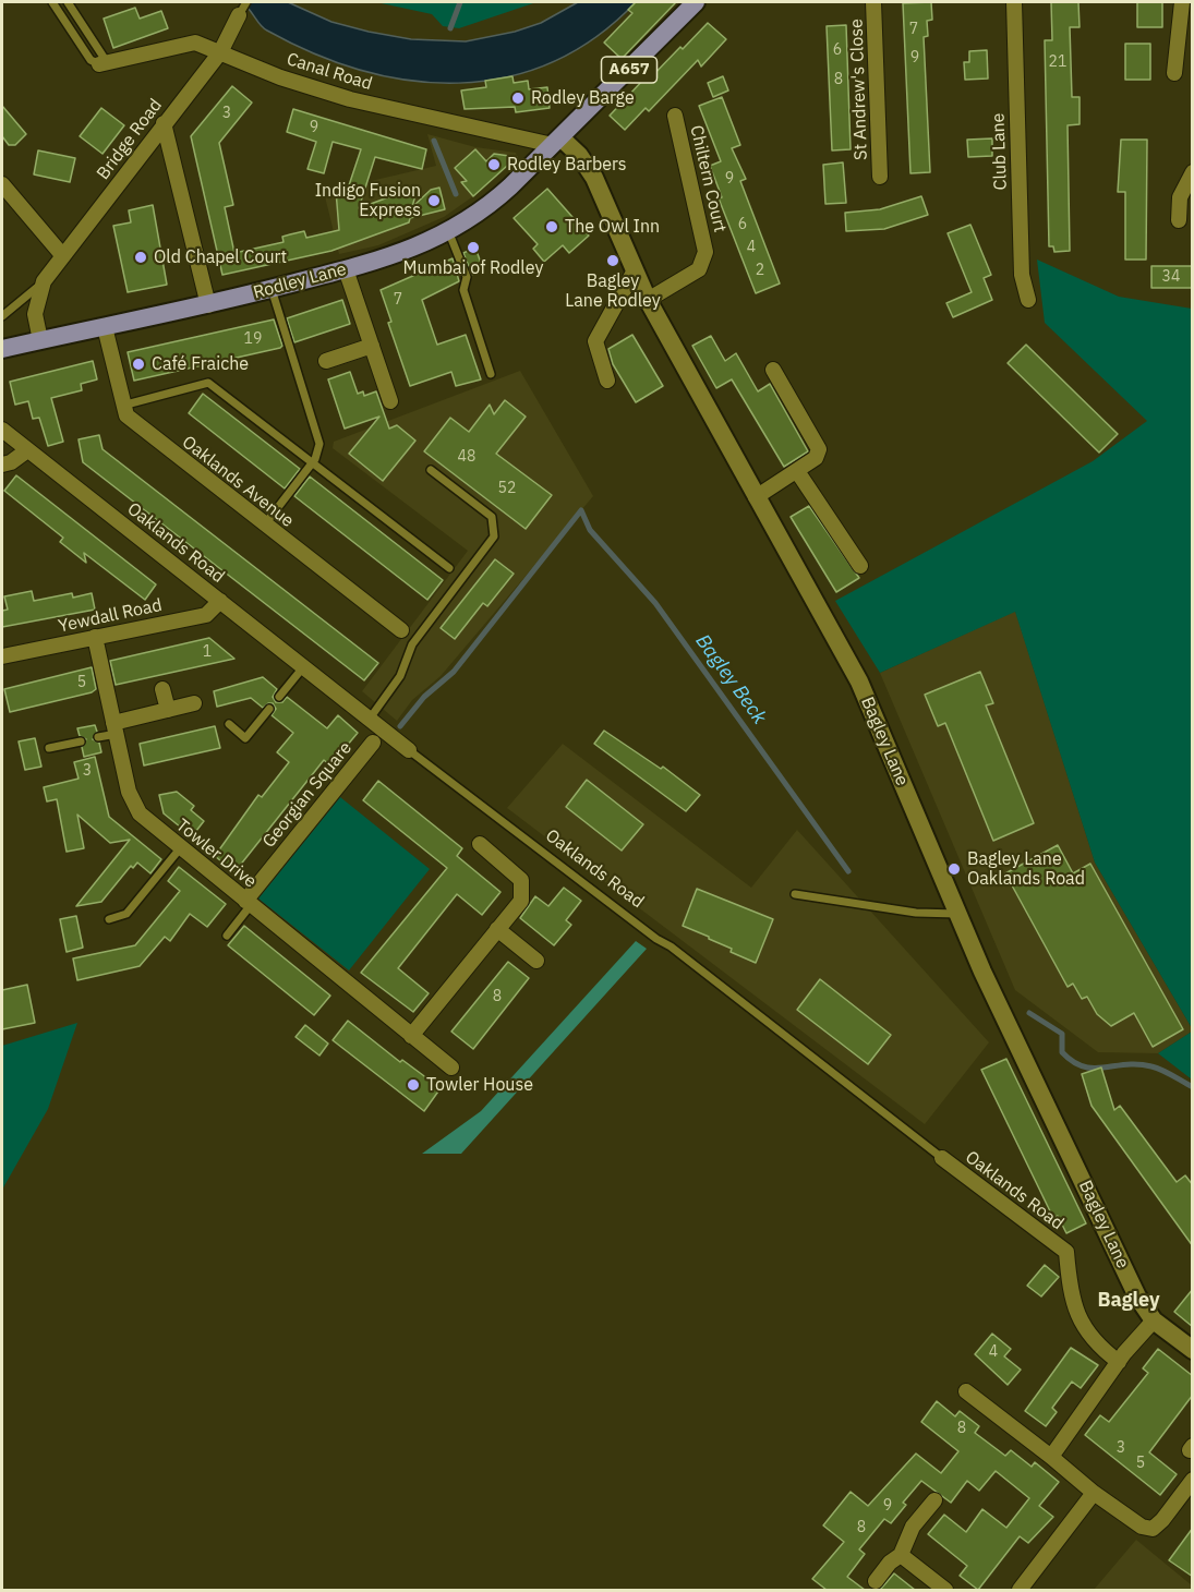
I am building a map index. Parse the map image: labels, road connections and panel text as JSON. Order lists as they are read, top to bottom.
{
  "streets": {
    "main road": ["A657", "Rodley Lane"],
    "street": [
      "Canal Road",
      "St Andrew's Close",
      "Bridge Road",
      "Club Lane",
      "Chiltern Court",
      "Oaklands Avenue",
      "Oaklands Road",
      "Yewdall Road",
      "Bagley Lane",
      "Georgian Square",
      "Towler Drive"
    ]
  },
  "crossings": [
    ["A657", "Canal Road"],
    ["A657", "Rodley Lane"],
    ["A657", "Bagley Lane"],
    ["Canal Road", "Bridge Road"],
    ["Canal Road", "Rodley Lane"],
    ["Canal Road", "Bagley Lane"],
    ["Bridge Road", "Rodley Lane"],
    ["Chiltern Court", "Bagley Lane"],
    ["Rodley Lane", "Oaklands Avenue"],
    ["Rodley Lane", "Bagley Lane"],
    ["Oaklands Road", "Yewdall Road"],
    ["Yewdall Road", "Towler Drive"],
    ["Georgian Square", "Towler Drive"]
  ],
  "districts": ["Bagley"],
  "water": ["Bagley Beck"],
  "places": [
    "Rodley Barge",
    "Rodley Barbers",
    "Indigo Fusion Express",
    "The Owl Inn",
    "Mumbai of Rodley",
    "Old Chapel Court",
    "Bagley Lane Rodley",
    "Café Fraiche",
    "Bagley Lane Oaklands Road",
    "Towler House"
  ],
  "house_numbers": [
    "7",
    "6",
    "9",
    "21",
    "8",
    "3",
    "9",
    "9",
    "6",
    "4",
    "2",
    "34",
    "7",
    "19",
    "48",
    "52",
    "1",
    "5",
    "3",
    "8",
    "4",
    "8",
    "3",
    "5",
    "9",
    "8"
  ]
}
